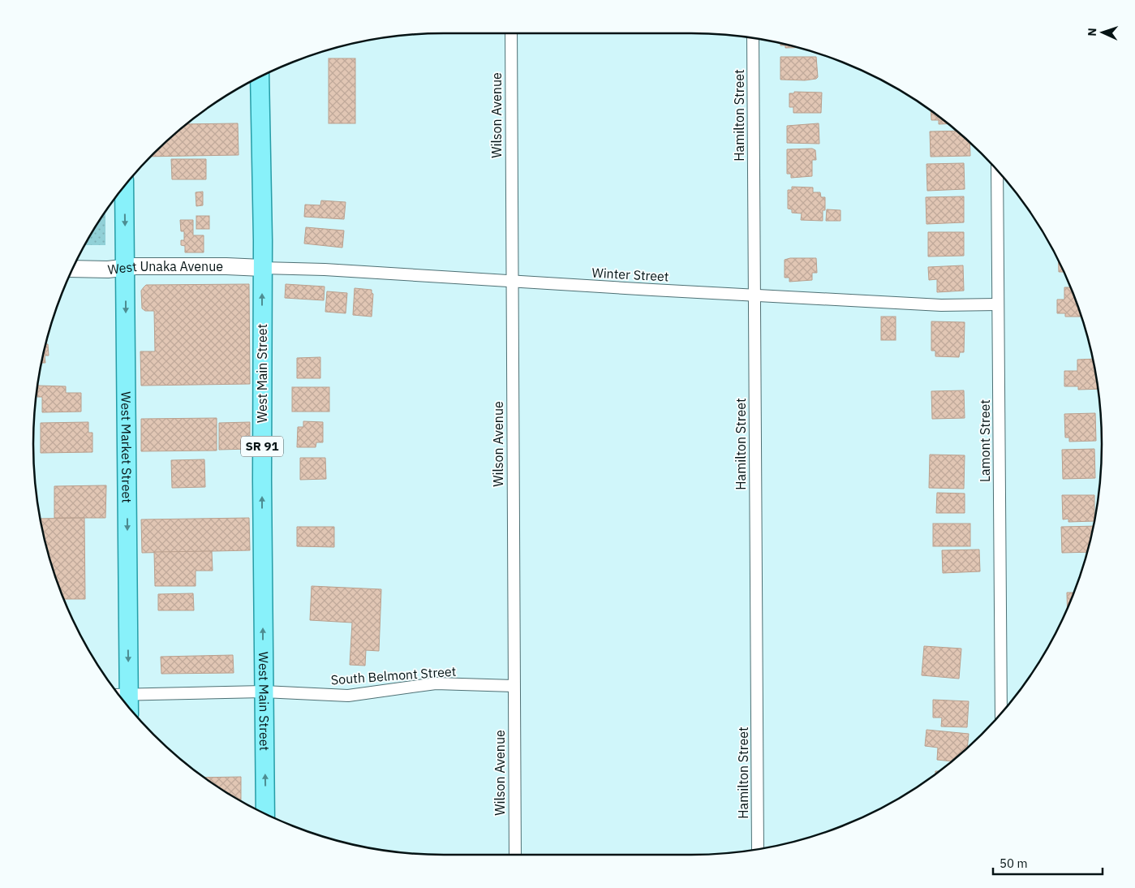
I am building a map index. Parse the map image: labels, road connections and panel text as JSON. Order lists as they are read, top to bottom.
{
  "streets": {
    "main road": [
      "West Unaka Avenue",
      "West Main Street",
      "SR 91",
      "West Market Street"
    ],
    "street": [
      "Wilson Avenue",
      "Hamilton Street",
      "Winter Street",
      "Lamont Street",
      "South Belmont Street"
    ]
  },
  "crossings": [
    ["Wilson Avenue", "Winter Street"],
    ["Wilson Avenue", "South Belmont Street"],
    ["Hamilton Street", "Winter Street"],
    ["West Unaka Avenue", "Winter Street"],
    ["West Unaka Avenue", "West Main Street"],
    ["West Unaka Avenue", "West Market Street"],
    ["Winter Street", "West Main Street"],
    ["Winter Street", "Lamont Street"],
    ["West Main Street", "South Belmont Street"],
    ["West Market Street", "South Belmont Street"]
  ],
  "one_way": ["West Main Street", "West Market Street"],
  "scale_bar": "50 m",
  "north": "left"
}
